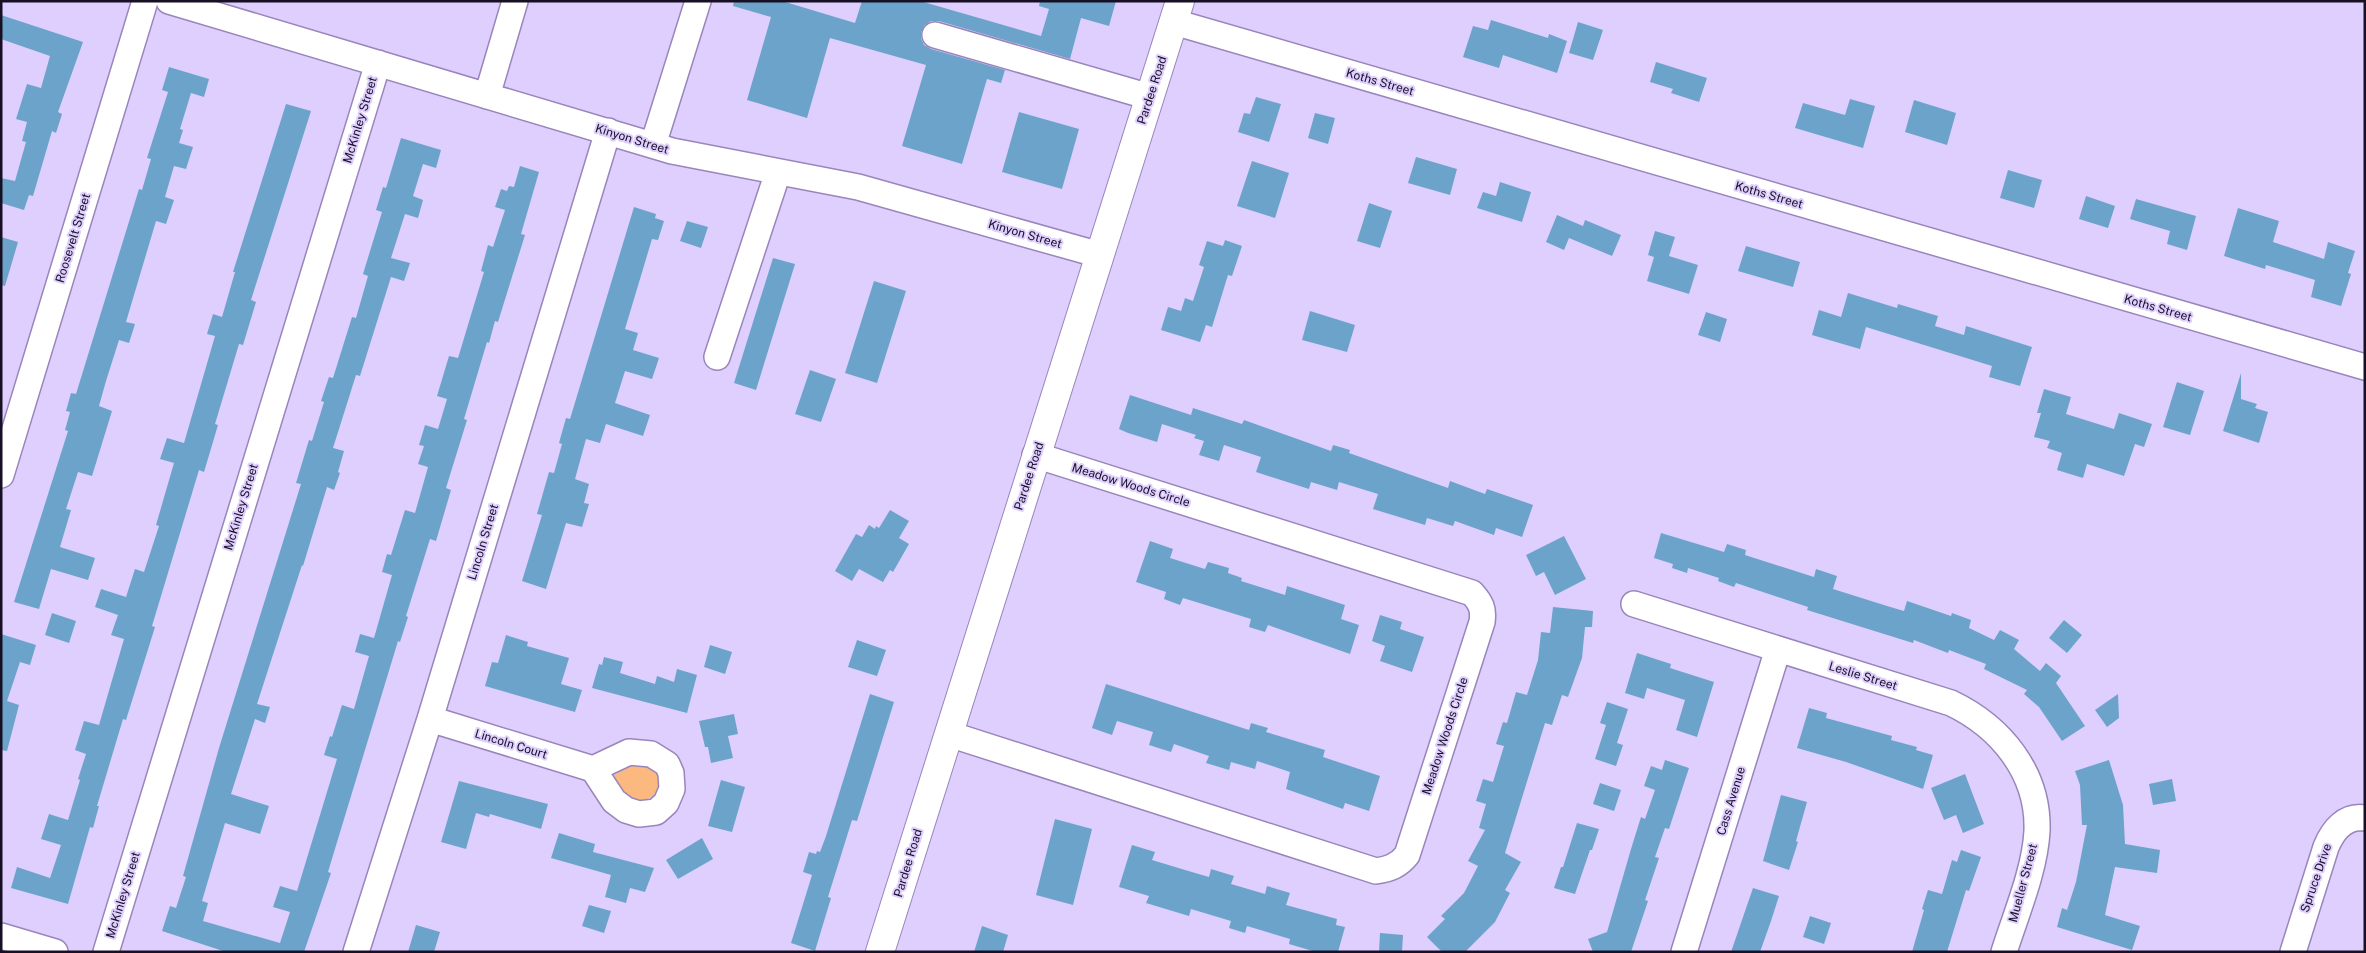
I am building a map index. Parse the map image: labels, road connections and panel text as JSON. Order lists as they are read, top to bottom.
{
  "streets": {
    "main road": ["Pardee Road"],
    "street": [
      "Koths Street",
      "McKinley Street",
      "Kinyon Street",
      "Roosevelt Street",
      "Meadow Woods Circle",
      "Lincoln Street",
      "Leslie Street",
      "Lincoln Court",
      "Cass Avenue",
      "Spruce Drive",
      "Mueller Street"
    ]
  },
  "crossings": [
    ["Koths Street", "Pardee Road"],
    ["Pardee Road", "Kinyon Street"],
    ["Pardee Road", "Meadow Woods Circle"],
    ["McKinley Street", "Kinyon Street"],
    ["Kinyon Street", "Lincoln Street"],
    ["Lincoln Street", "Lincoln Court"],
    ["Leslie Street", "Cass Avenue"],
    ["Leslie Street", "Mueller Street"]
  ]
}
